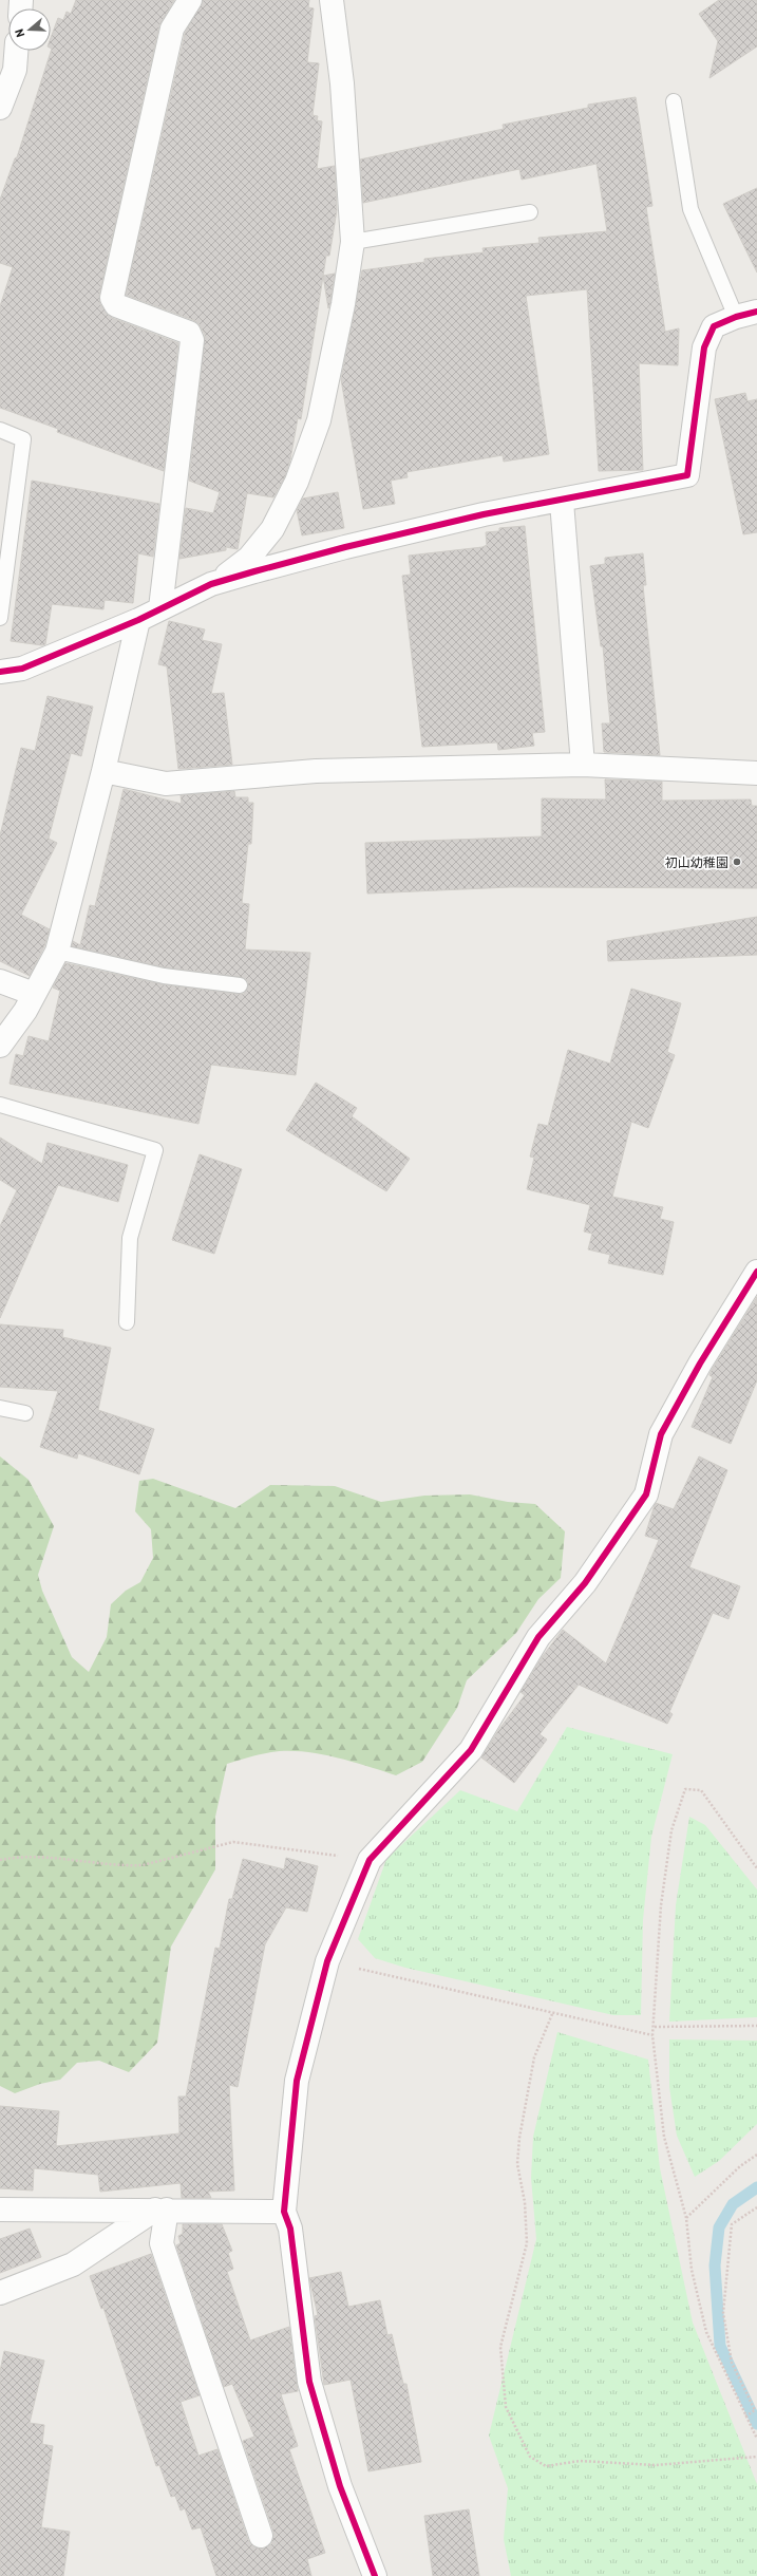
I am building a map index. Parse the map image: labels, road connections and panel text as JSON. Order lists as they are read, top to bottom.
{
  "places": ["初山幼稚園"],
  "north": "left"
}
